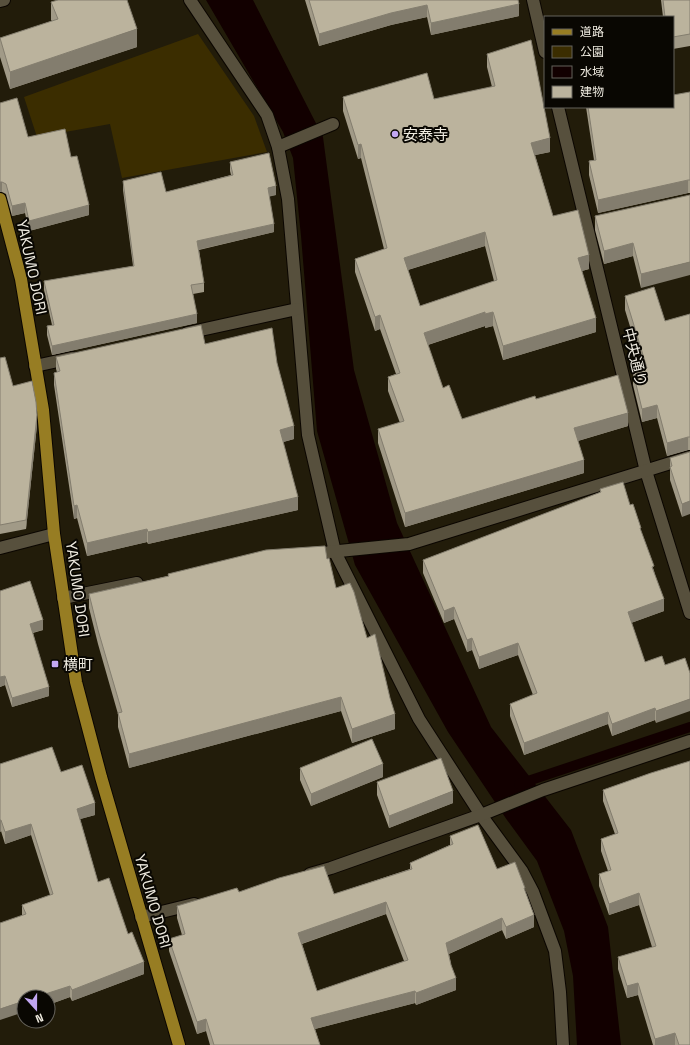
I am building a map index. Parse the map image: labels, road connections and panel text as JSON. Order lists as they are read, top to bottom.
{
  "streets": {
    "main road": ["YAKUMO DORI"],
    "street": ["中央通り"]
  },
  "places": {
    "other": ["安泰寺"],
    "transit": ["横町"]
  },
  "legend": [
    "道路",
    "公園",
    "水域",
    "建物"
  ],
  "north": "bottom"
}
